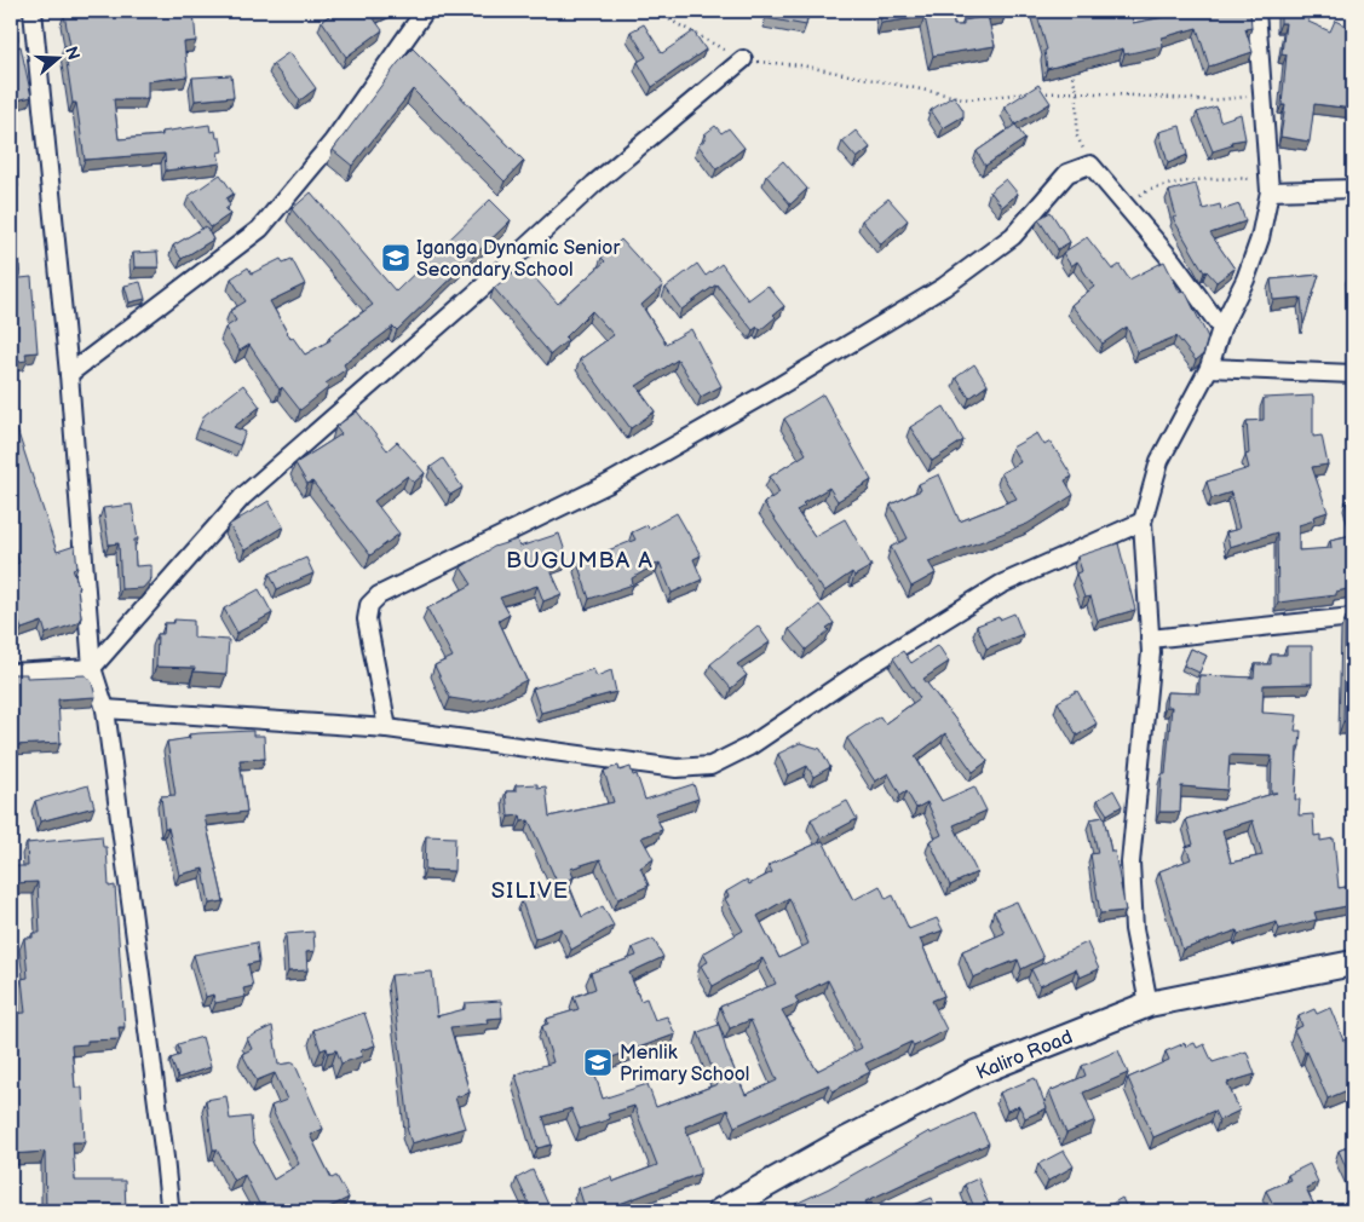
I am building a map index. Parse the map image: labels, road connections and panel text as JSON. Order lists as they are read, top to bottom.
{
  "streets": {
    "main road": ["Kaliro Road"]
  },
  "districts": ["BUGUMBA A", "SILIVE"],
  "places": {
    "school or university": ["Iganga Dynamic Senior Secondary School", "Menlik Primary School"]
  },
  "north": "right"
}
